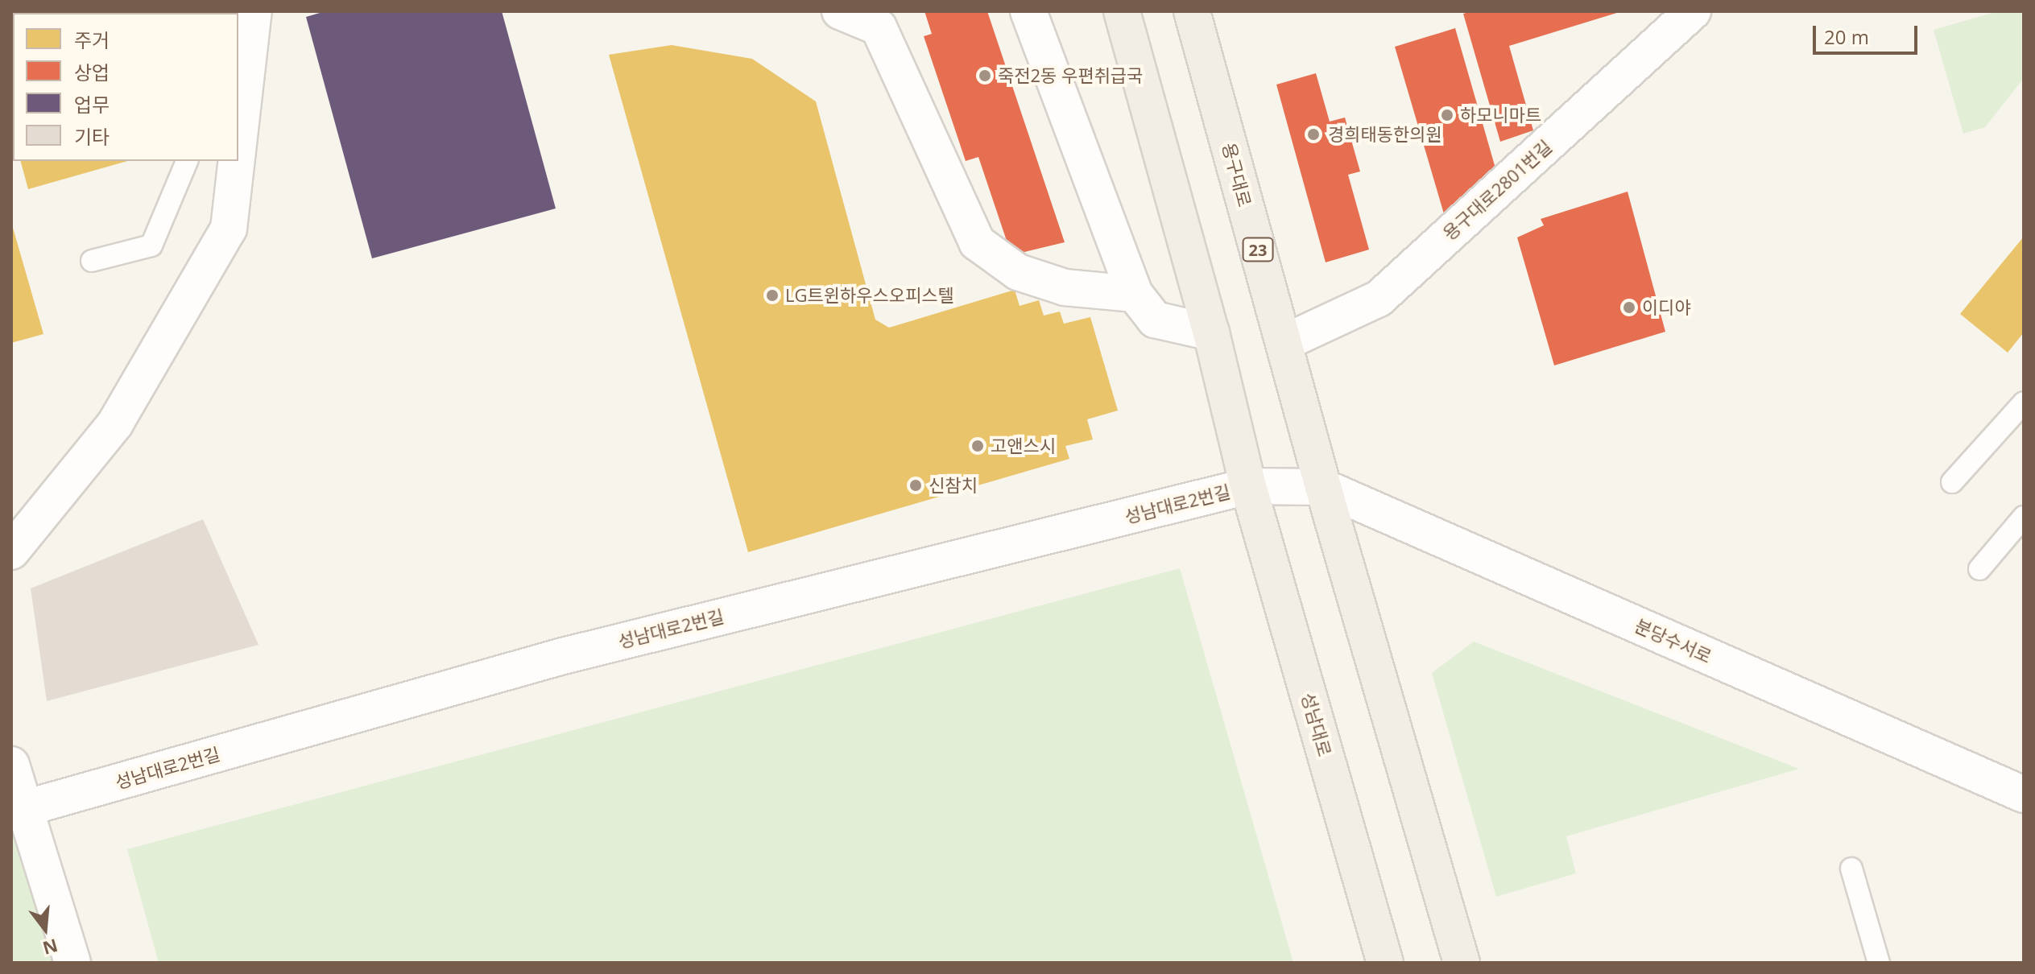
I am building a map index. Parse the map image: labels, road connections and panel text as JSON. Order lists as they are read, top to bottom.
{
  "streets": {
    "main road": ["용구대로", "23", "성남대로"],
    "street": ["용구대로2801번길", "성남대로2번길", "분당수서로"]
  },
  "crossings": [
    ["용구대로", "용구대로2801번길"],
    ["용구대로", "성남대로2번길"],
    ["용구대로", "분당수서로"],
    ["성남대로2번길", "분당수서로"],
    ["성남대로2번길", "성남대로"]
  ],
  "places": [
    "죽전2동 우편취급국",
    "하모니마트",
    "경희태동한의원",
    "LG트윈하우스오피스텔",
    "이디야",
    "고앤스시",
    "신참치"
  ],
  "legend": [
    "주거",
    "상업",
    "업무",
    "기타"
  ],
  "scale_bar": "20 m",
  "north": "bottom"
}
